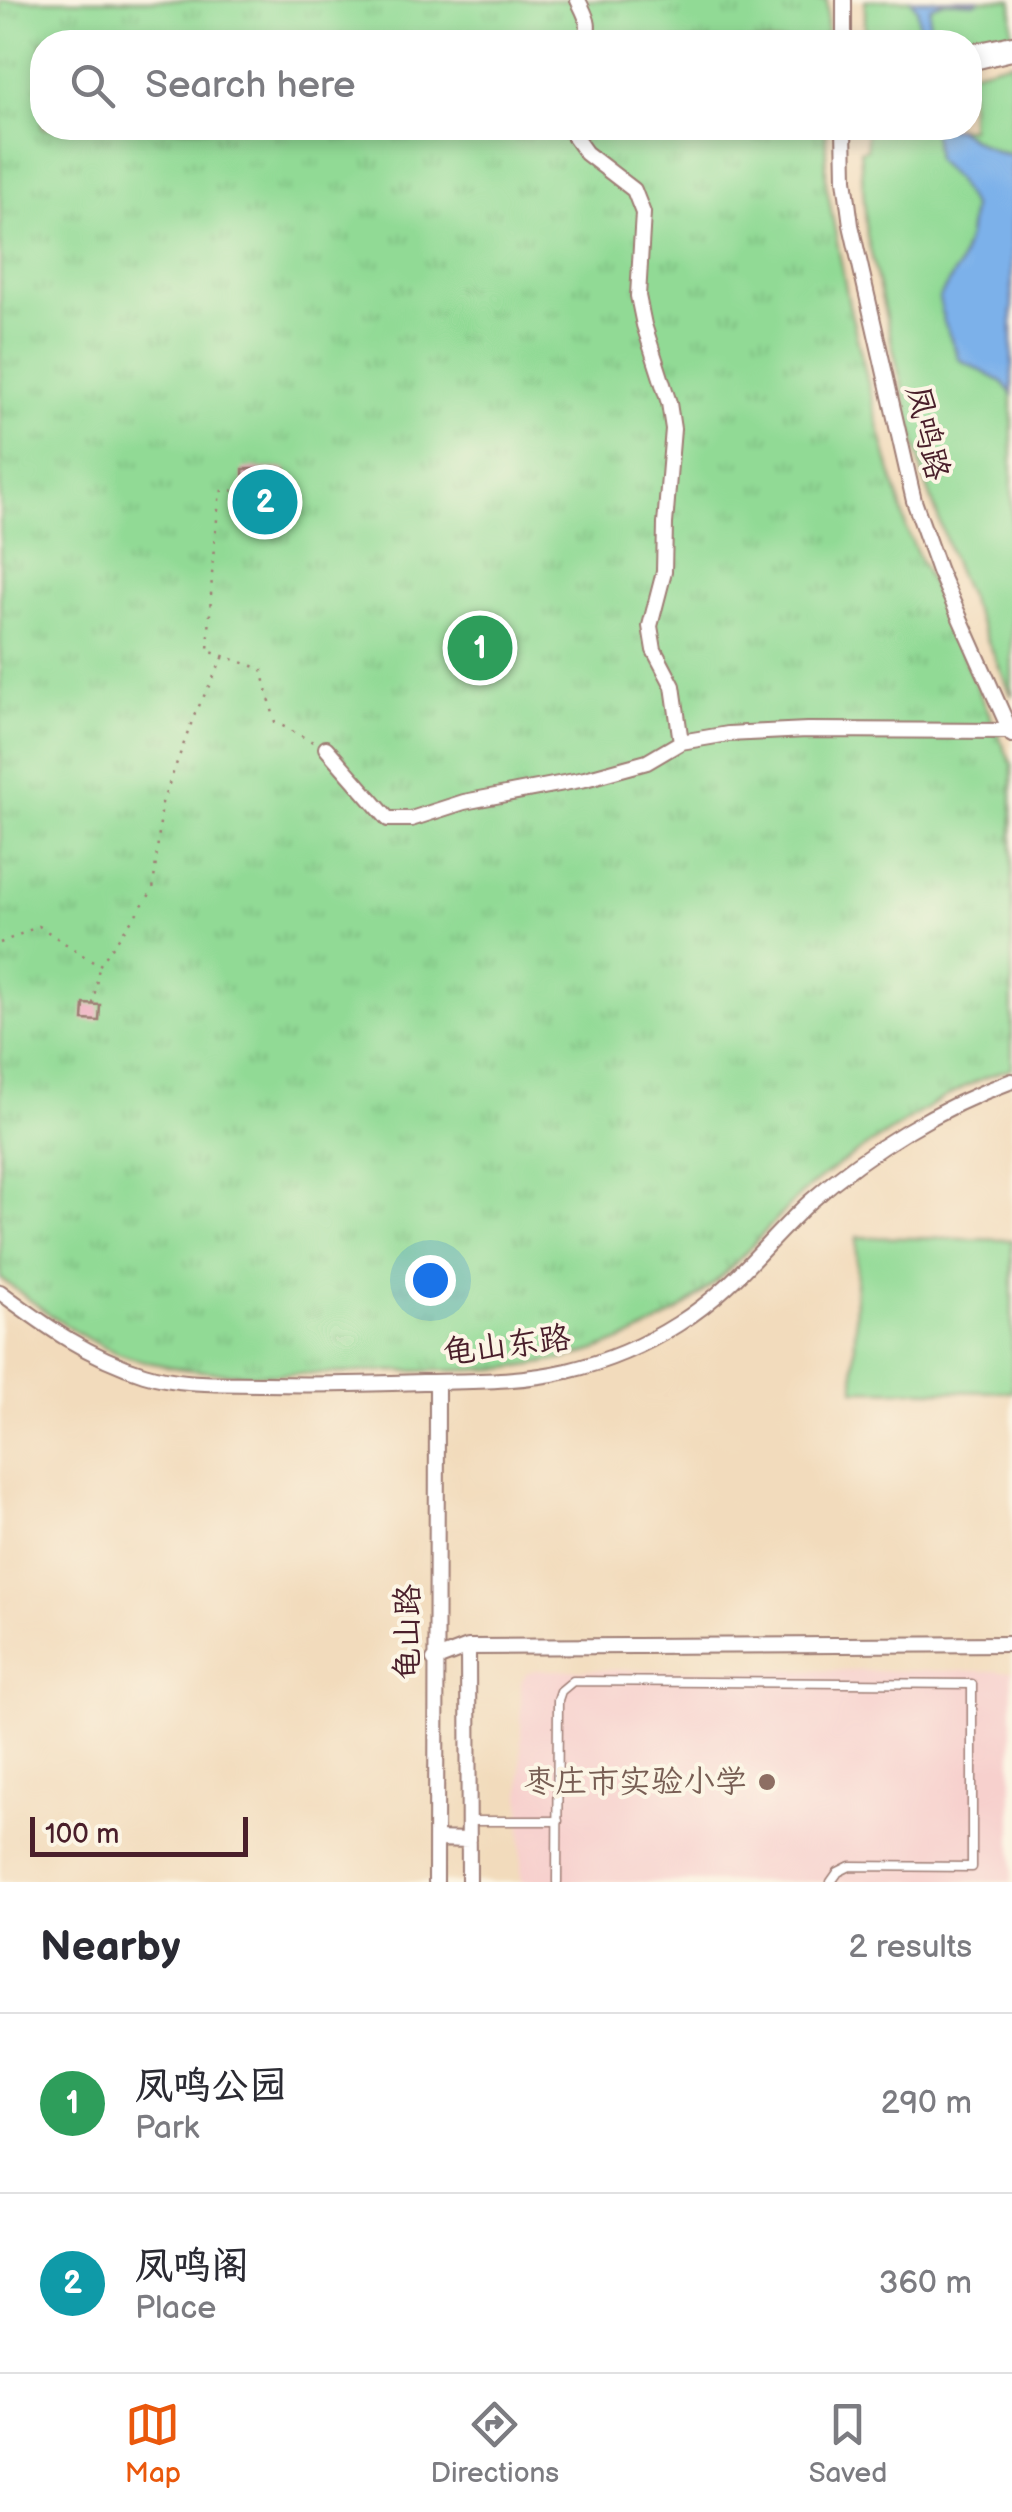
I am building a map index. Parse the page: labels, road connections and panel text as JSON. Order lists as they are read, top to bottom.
{
  "streets": {
    "street": ["凤鸣路", "龟山东路", "龟山路"]
  },
  "crossings": [
    ["龟山东路", "龟山路"]
  ],
  "places": ["枣庄市实验小学"],
  "scale_bar": "100 m",
  "page": {
    "search": "Search here",
    "pins": ["2", "1"],
    "scale": "100 m",
    "heading": ["Nearby", "2 results"],
    "list": [
      {
        "mark": "1",
        "name": "凤鸣公园",
        "note": "Park",
        "value": "290 m"
      },
      {
        "mark": "2",
        "name": "凤鸣阁",
        "note": "Place",
        "value": "360 m"
      }
    ],
    "nav": ["Map", "Directions", "Saved"]
  }
}
